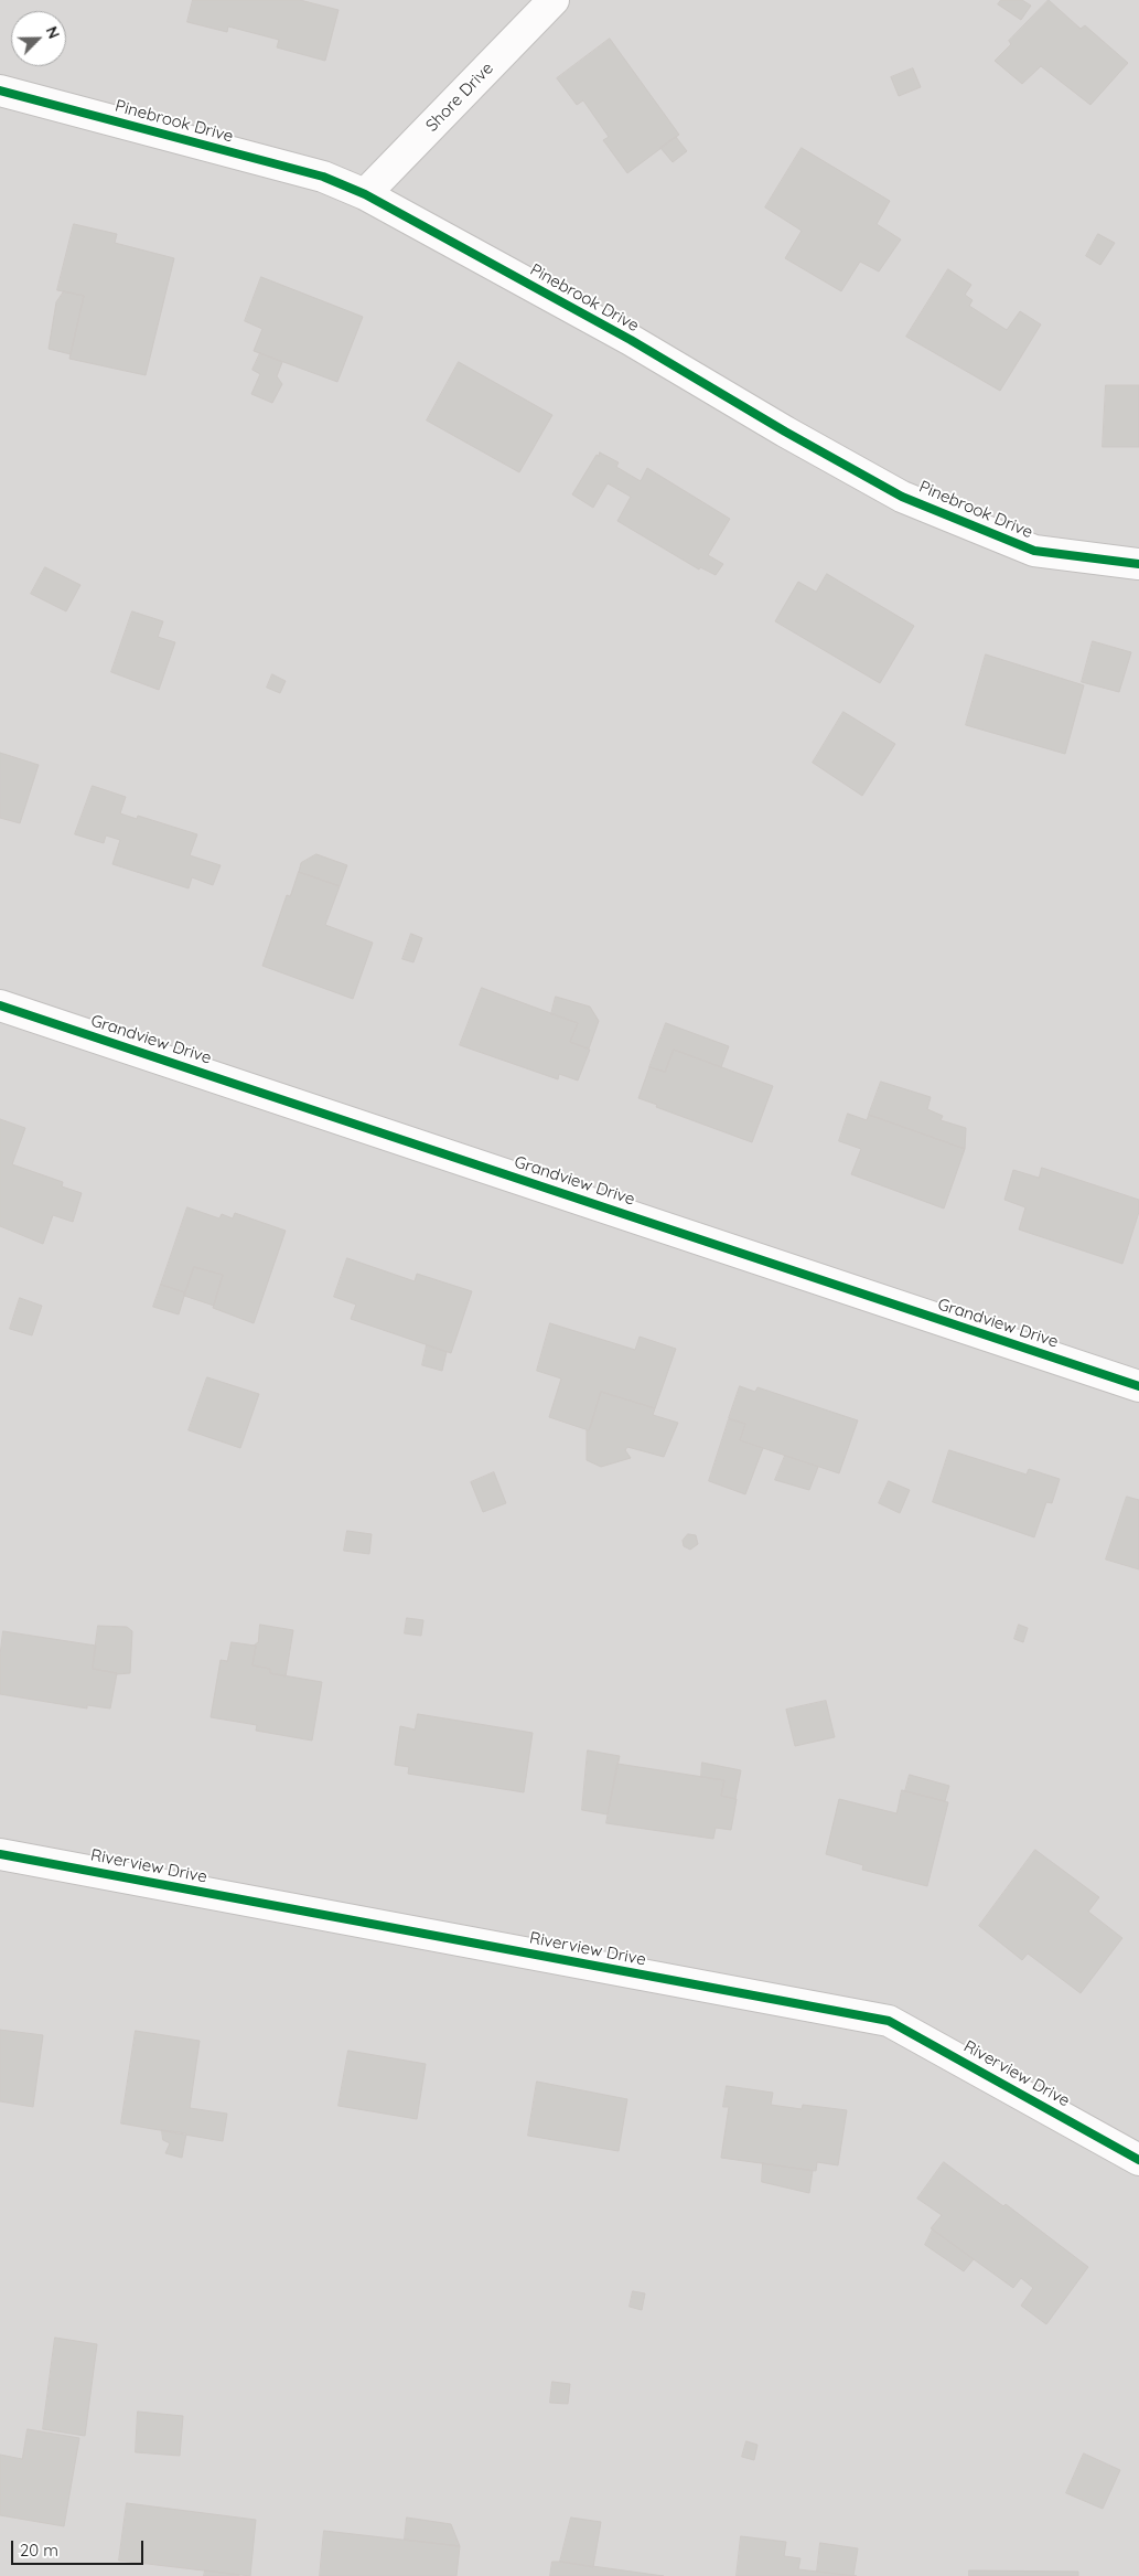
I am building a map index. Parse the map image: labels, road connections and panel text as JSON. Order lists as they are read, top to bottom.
{
  "streets": {
    "street": [
      "Shore Drive",
      "Pinebrook Drive",
      "Grandview Drive",
      "Riverview Drive"
    ]
  },
  "crossings": [
    ["Shore Drive", "Pinebrook Drive"]
  ],
  "scale_bar": "20 m",
  "north": "top right"
}
